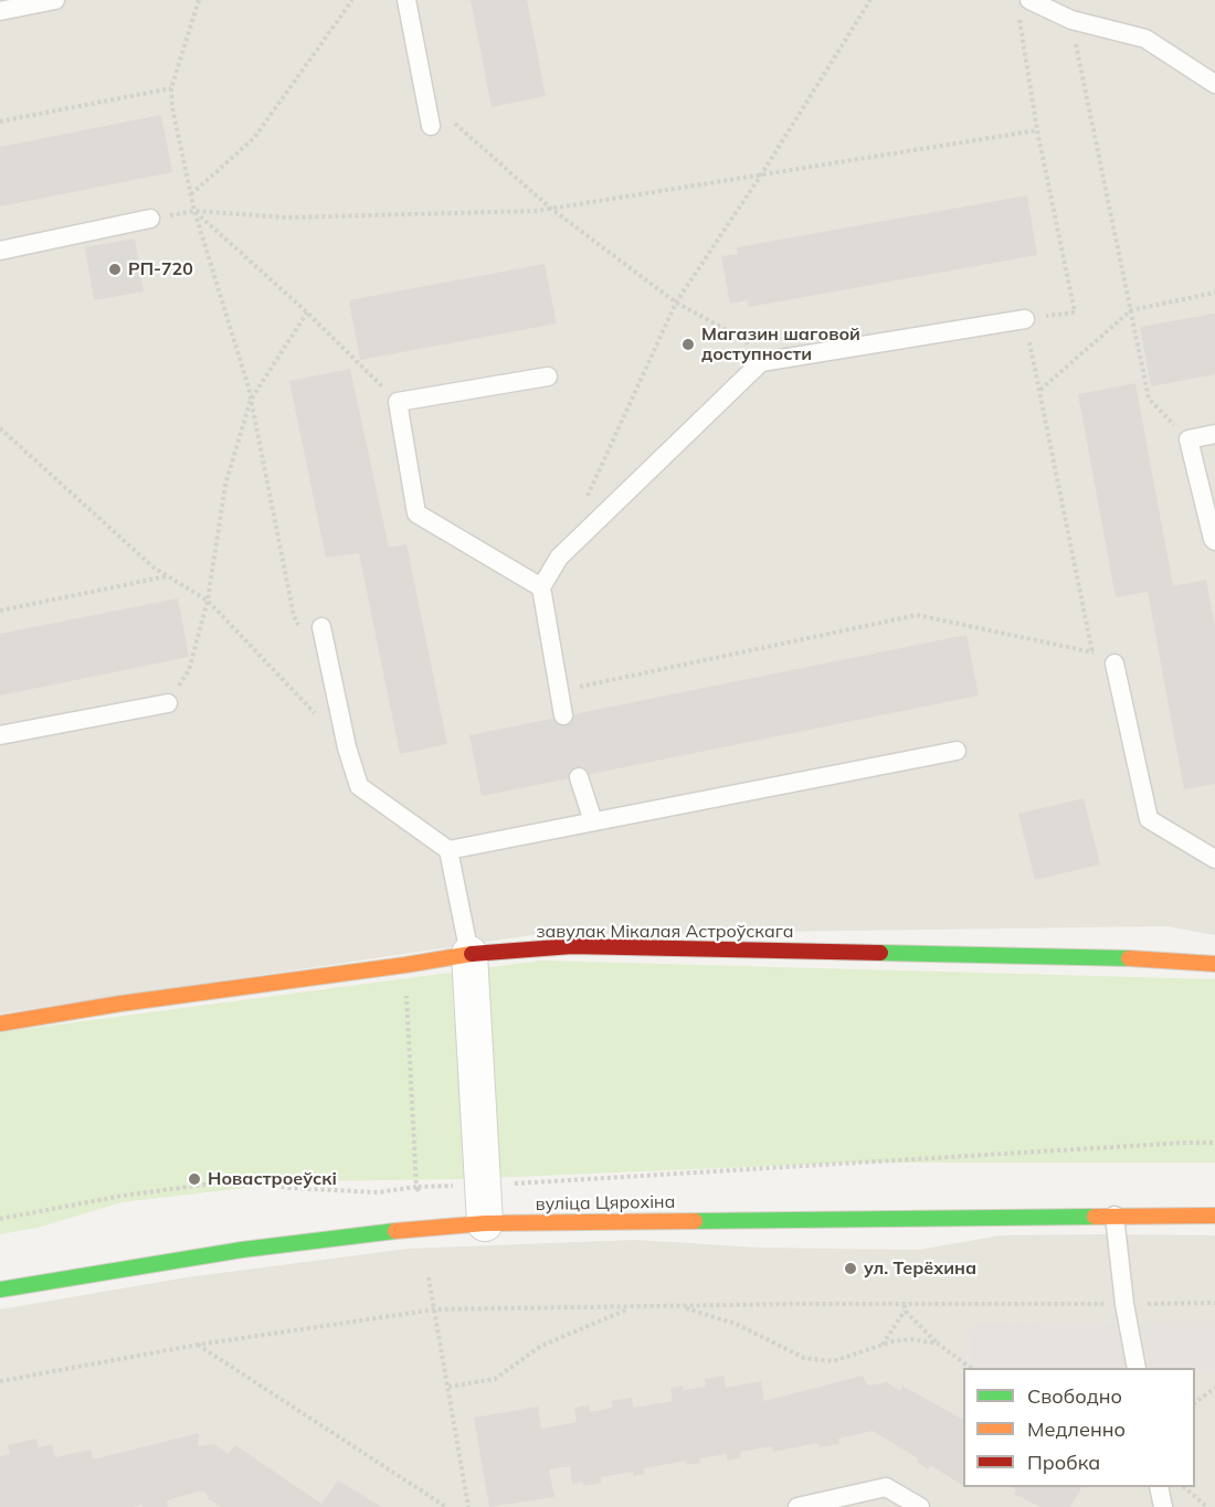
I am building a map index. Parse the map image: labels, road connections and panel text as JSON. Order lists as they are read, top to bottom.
{
  "streets": {
    "street": ["завулак Мікалая Астроўскага", "вуліца Цярохіна"]
  },
  "places": [
    "РП-720",
    "Магазин шаговой доступности",
    "Новастроеўскі",
    "ул. Терёхина"
  ],
  "legend": ["Свободно", "Медленно", "Пробка"]
}
